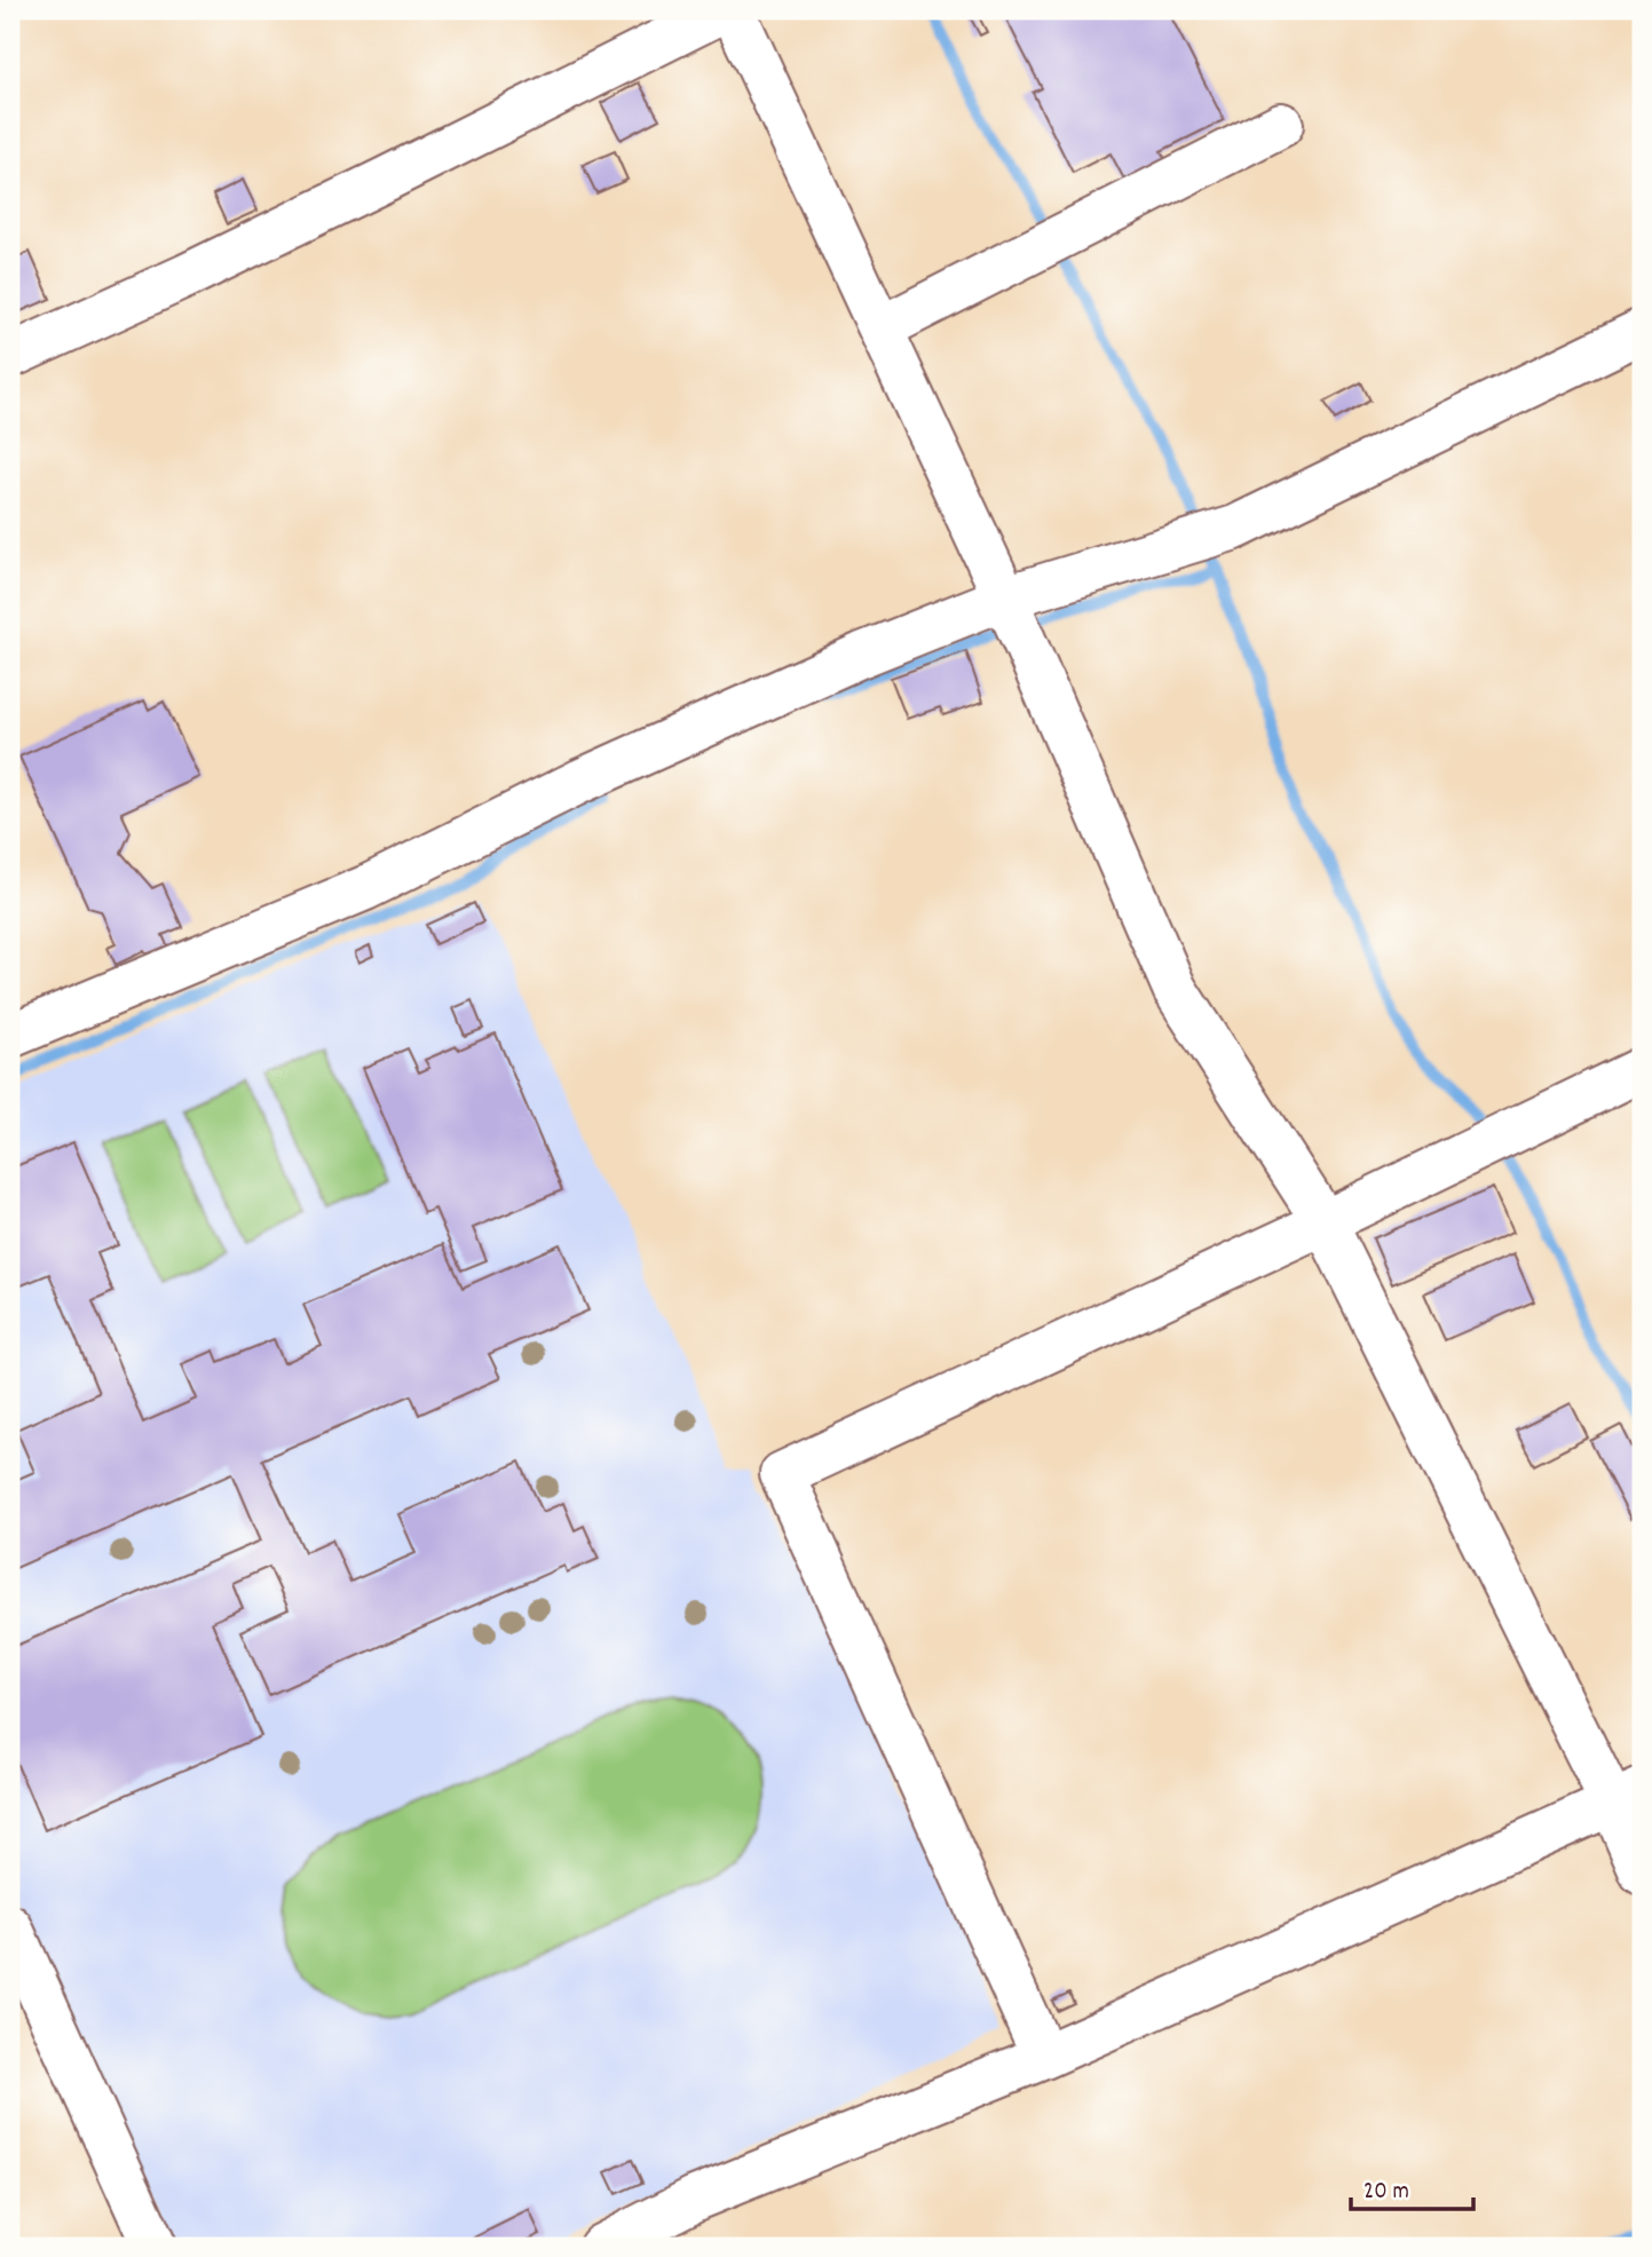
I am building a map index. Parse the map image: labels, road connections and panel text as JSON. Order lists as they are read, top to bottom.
{
  "scale_bar": "20 m"
}
